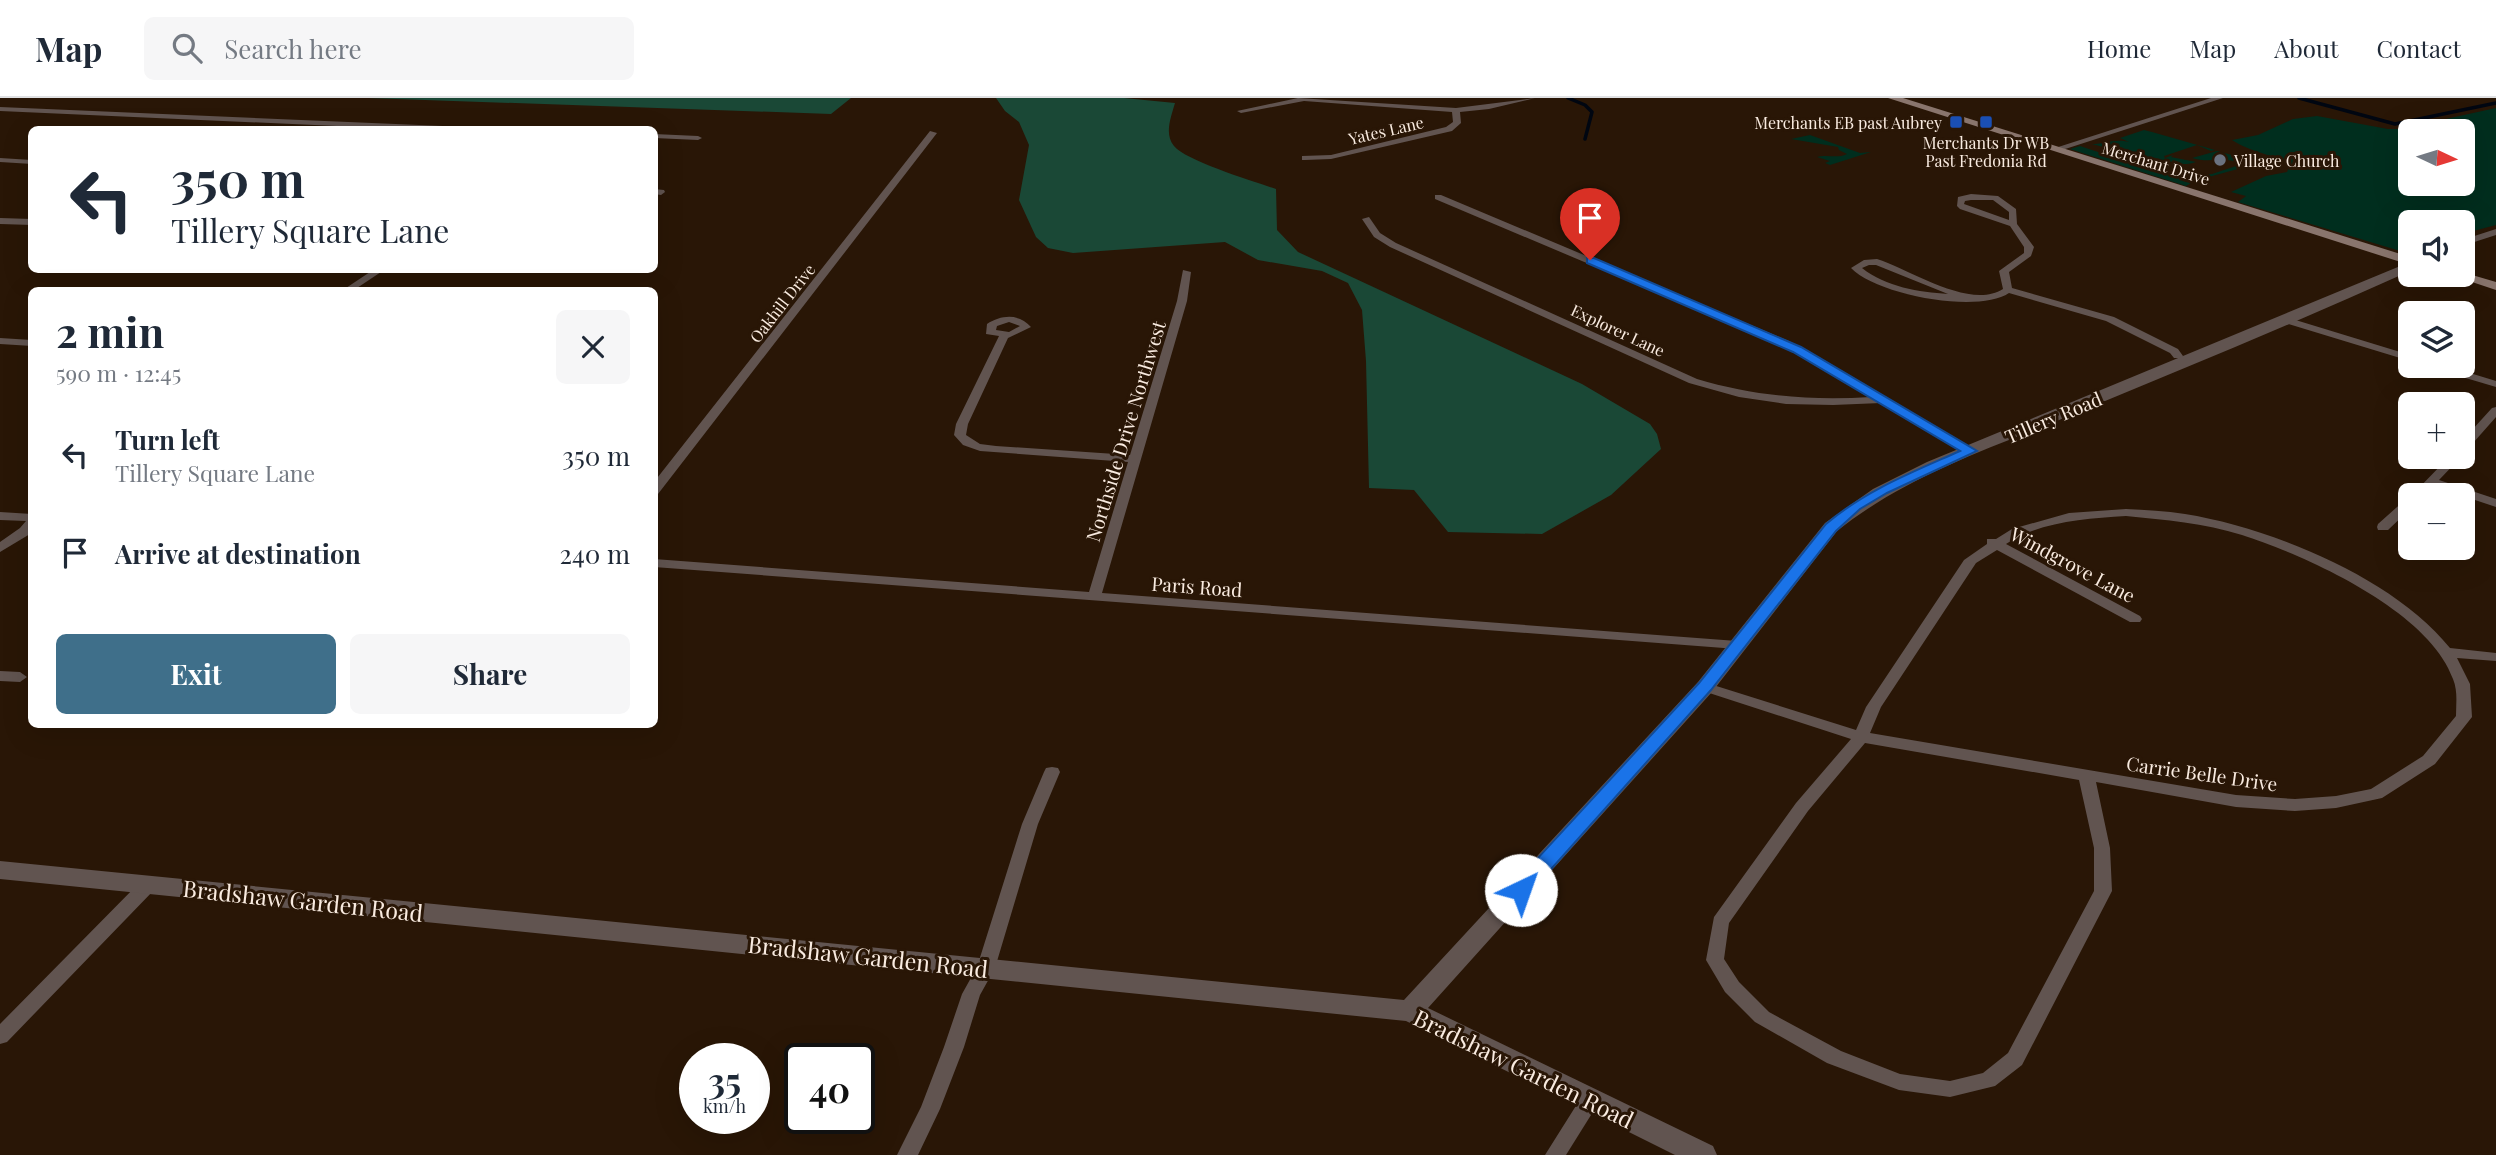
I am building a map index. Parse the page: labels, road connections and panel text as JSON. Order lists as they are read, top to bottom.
{
  "streets": {
    "main road": ["Merchant Drive"],
    "street": [
      "Yates Lane",
      "Oakhill Drive",
      "Explorer Lane",
      "Tillery Road",
      "Northside Drive Northwest",
      "Windgrove Lane",
      "Paris Road",
      "Carrie Belle Drive",
      "Bradshaw Garden Road"
    ]
  },
  "crossings": [
    ["Tillery Road", "Paris Road"],
    ["Tillery Road", "Carrie Belle Drive"],
    ["Tillery Road", "Bradshaw Garden Road"],
    ["Northside Drive Northwest", "Paris Road"],
    ["Windgrove Lane", "Carrie Belle Drive"]
  ],
  "places": {
    "transit": ["Merchants EB past Aubrey", "Merchants Dr WB Past Fredonia Rd"],
    "other": ["Village Church"]
  },
  "north": "right",
  "page": {
    "header": "Map",
    "search": "Search here",
    "nav": [
      "Home",
      "Map",
      "About",
      "Contact"
    ],
    "map_buttons": ["+", "−"],
    "turn": ["350 m", "Tillery Square Lane"],
    "heading": ["2 min", "590 m · 12:45"],
    "list": [
      {
        "name": "Turn left",
        "note": "Tillery Square Lane",
        "value": "350 m"
      },
      {
        "name": "Arrive at destination",
        "value": "240 m"
      }
    ],
    "buttons": ["Exit", "Share"],
    "speed": "35 km/h",
    "limit": "40"
  }
}
